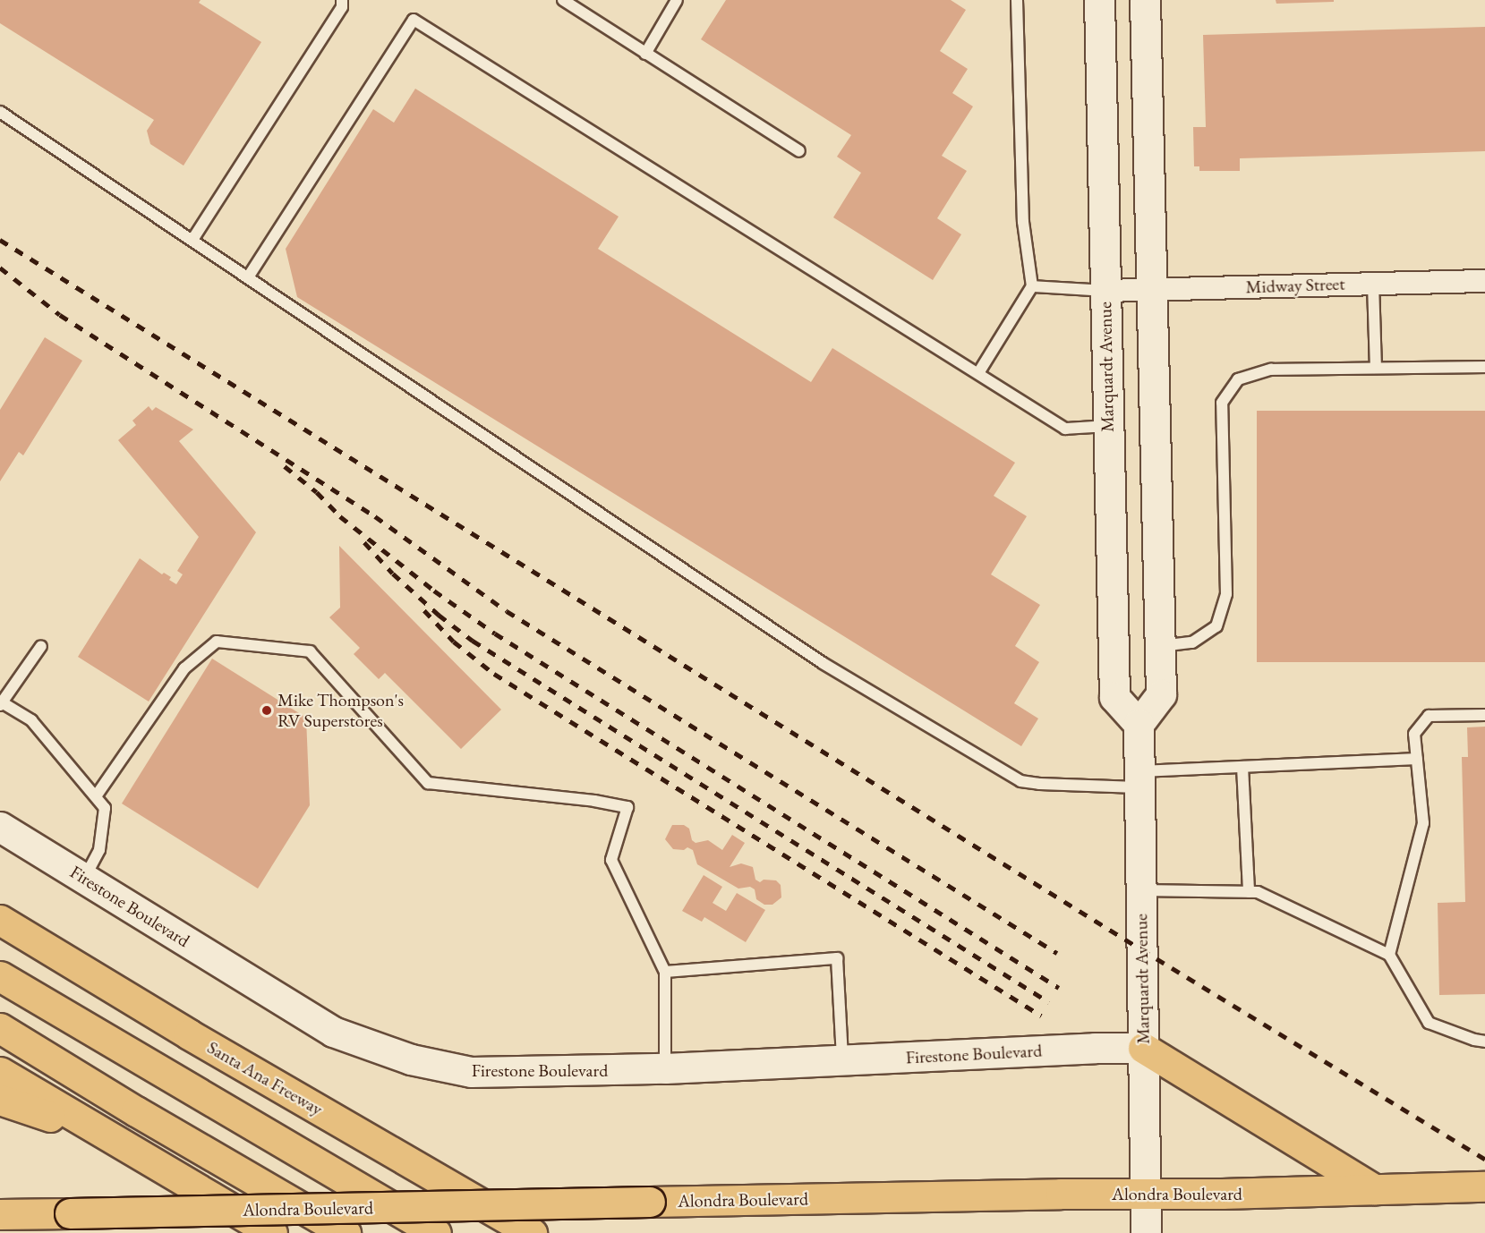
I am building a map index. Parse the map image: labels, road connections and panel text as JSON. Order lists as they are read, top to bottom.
{
  "streets": {
    "main road": [
      "Marquardt Avenue",
      "Firestone Boulevard",
      "Santa Ana Freeway",
      "Alondra Boulevard"
    ],
    "street": ["Midway Street"]
  },
  "crossings": [
    ["Midway Street", "Marquardt Avenue"],
    ["Marquardt Avenue", "Firestone Boulevard"],
    ["Marquardt Avenue", "Alondra Boulevard"]
  ],
  "places": ["Mike Thompson's RV Superstores"]
}
